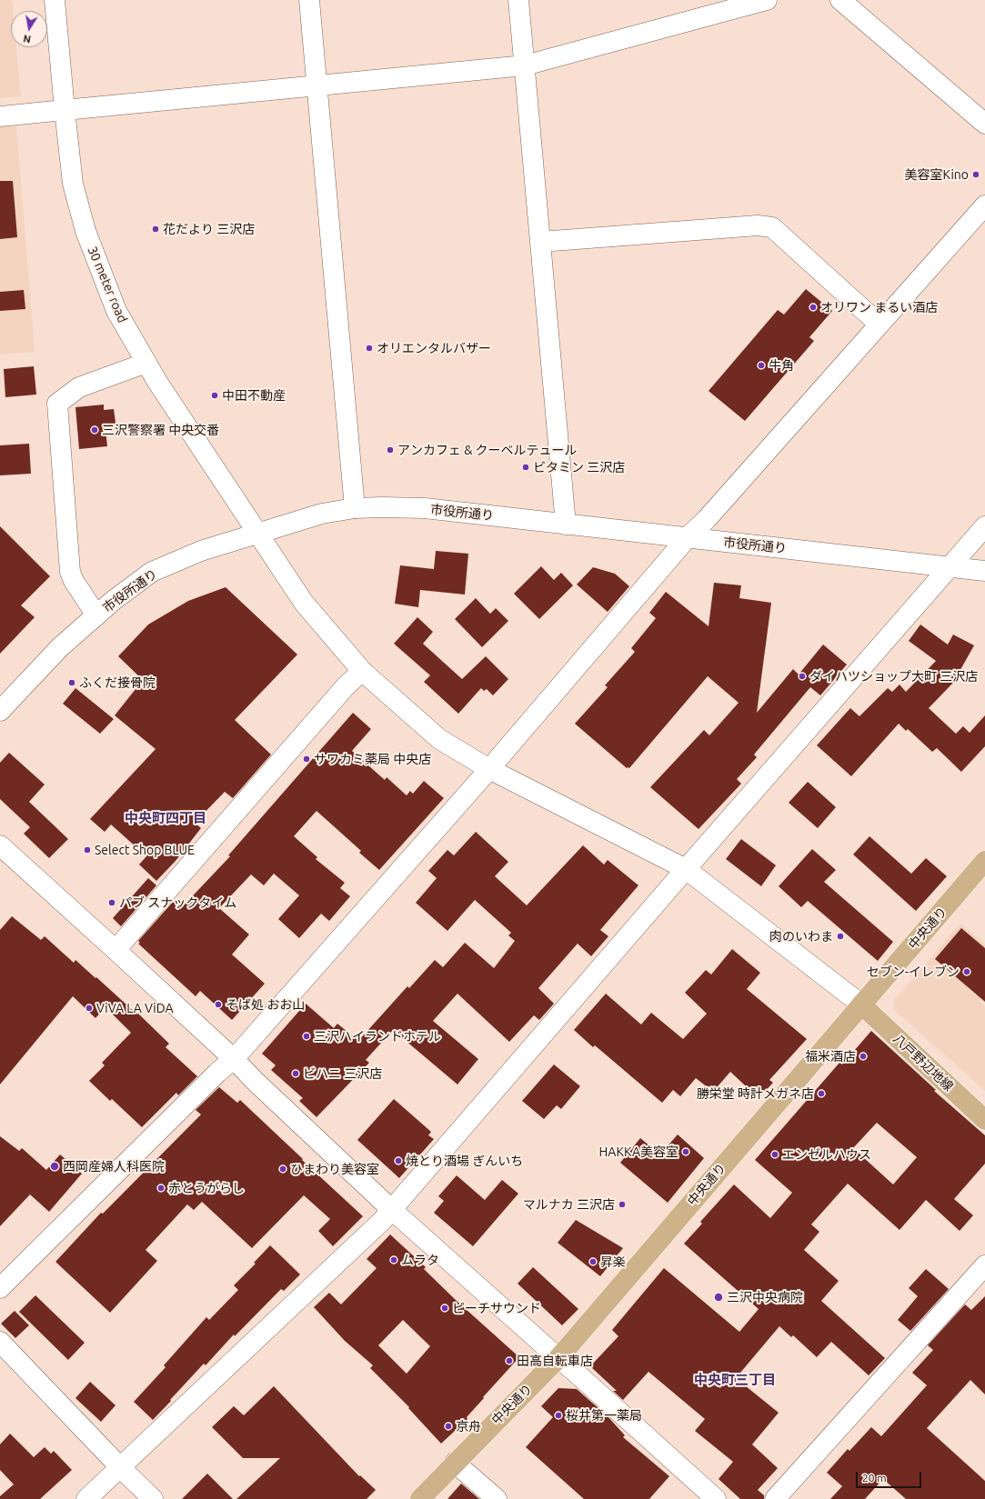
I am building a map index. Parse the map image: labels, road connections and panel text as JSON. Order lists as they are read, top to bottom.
{
  "streets": {
    "main road": ["中央通り", "八戸野辺地線"],
    "street": ["30 meter road", "市役所通り"]
  },
  "crossings": [
    ["30 meter road", "市役所通り"],
    ["30 meter road", "中央通り"],
    ["30 meter road", "八戸野辺地線"],
    ["中央通り", "八戸野辺地線"]
  ],
  "districts": ["中央町四丁目", "中央町三丁目"],
  "places": [
    "美容室Kino",
    "花だより 三沢店",
    "オリワン まるい酒店",
    "オリエンタルバザー",
    "牛角",
    "中田不動産",
    "三沢警察署 中央交番",
    "アンカフェ & クーベルテュール",
    "ビタミン 三沢店",
    "ダイハツショップ大町 三沢店",
    "ふくだ接骨院",
    "サワカミ薬局 中央店",
    "Select Shop BLUE",
    "パブ スナックタイム",
    "肉のいわま",
    "セブン-イレブン",
    "そば処 おお山",
    "ViVA LA ViDA",
    "三沢ハイランドホテル",
    "福米酒店",
    "ビハニ 三沢店",
    "勝栄堂 時計メガネ店",
    "HAKKA美容室",
    "エンゼルハウス",
    "焼とり酒場 ぎんいち",
    "西岡産婦人科医院",
    "ひまわり美容室",
    "赤とうがらし",
    "マルナカ 三沢店",
    "ムラタ",
    "昇楽",
    "三沢中央病院",
    "ピーチサウンド",
    "田高自転車店",
    "桜井第一薬局",
    "京舟"
  ],
  "scale_bar": "20 m",
  "north": "bottom"
}
